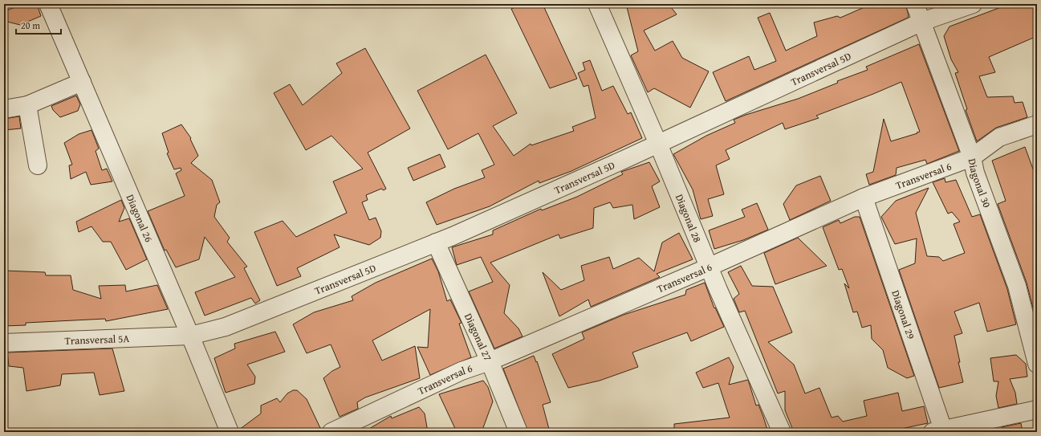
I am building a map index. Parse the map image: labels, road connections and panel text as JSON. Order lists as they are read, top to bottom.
{
  "streets": {
    "street": [
      "Transversal 5D",
      "Transversal 6",
      "Diagonal 30",
      "Diagonal 26",
      "Diagonal 28",
      "Diagonal 29",
      "Diagonal 27",
      "Transversal 5A"
    ]
  },
  "crossings": [
    ["Transversal 5D", "Diagonal 30"],
    ["Transversal 5D", "Diagonal 26"],
    ["Transversal 5D", "Diagonal 28"],
    ["Transversal 5D", "Diagonal 27"],
    ["Transversal 5D", "Transversal 5A"],
    ["Transversal 6", "Diagonal 30"],
    ["Transversal 6", "Diagonal 28"],
    ["Transversal 6", "Diagonal 29"],
    ["Transversal 6", "Diagonal 27"],
    ["Diagonal 26", "Transversal 5A"]
  ],
  "scale_bar": "20 m"
}
